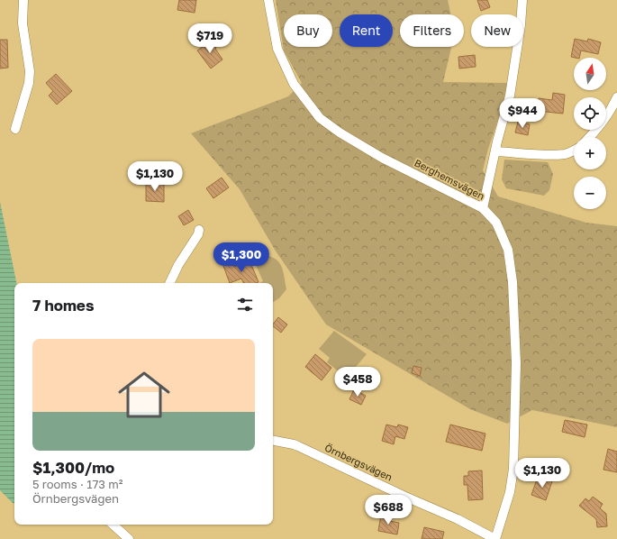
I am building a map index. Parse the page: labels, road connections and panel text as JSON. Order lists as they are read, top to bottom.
{
  "streets": {
    "street": ["Berghemsvägen", "Örnbergsvägen"]
  },
  "north": "top",
  "page": {
    "chip": [
      "Buy",
      "Rent",
      "Filters",
      "New"
    ],
    "price": [
      "$719",
      "$944",
      "$1,130",
      "$1,300",
      "$458",
      "$1,130",
      "$688"
    ],
    "map_buttons": ["+", "−"],
    "heading": "7 homes",
    "list": [
      {
        "name": "$1,300/mo",
        "note": "5 rooms · 173 m² · Örnbergsvägen"
      }
    ]
  }
}
